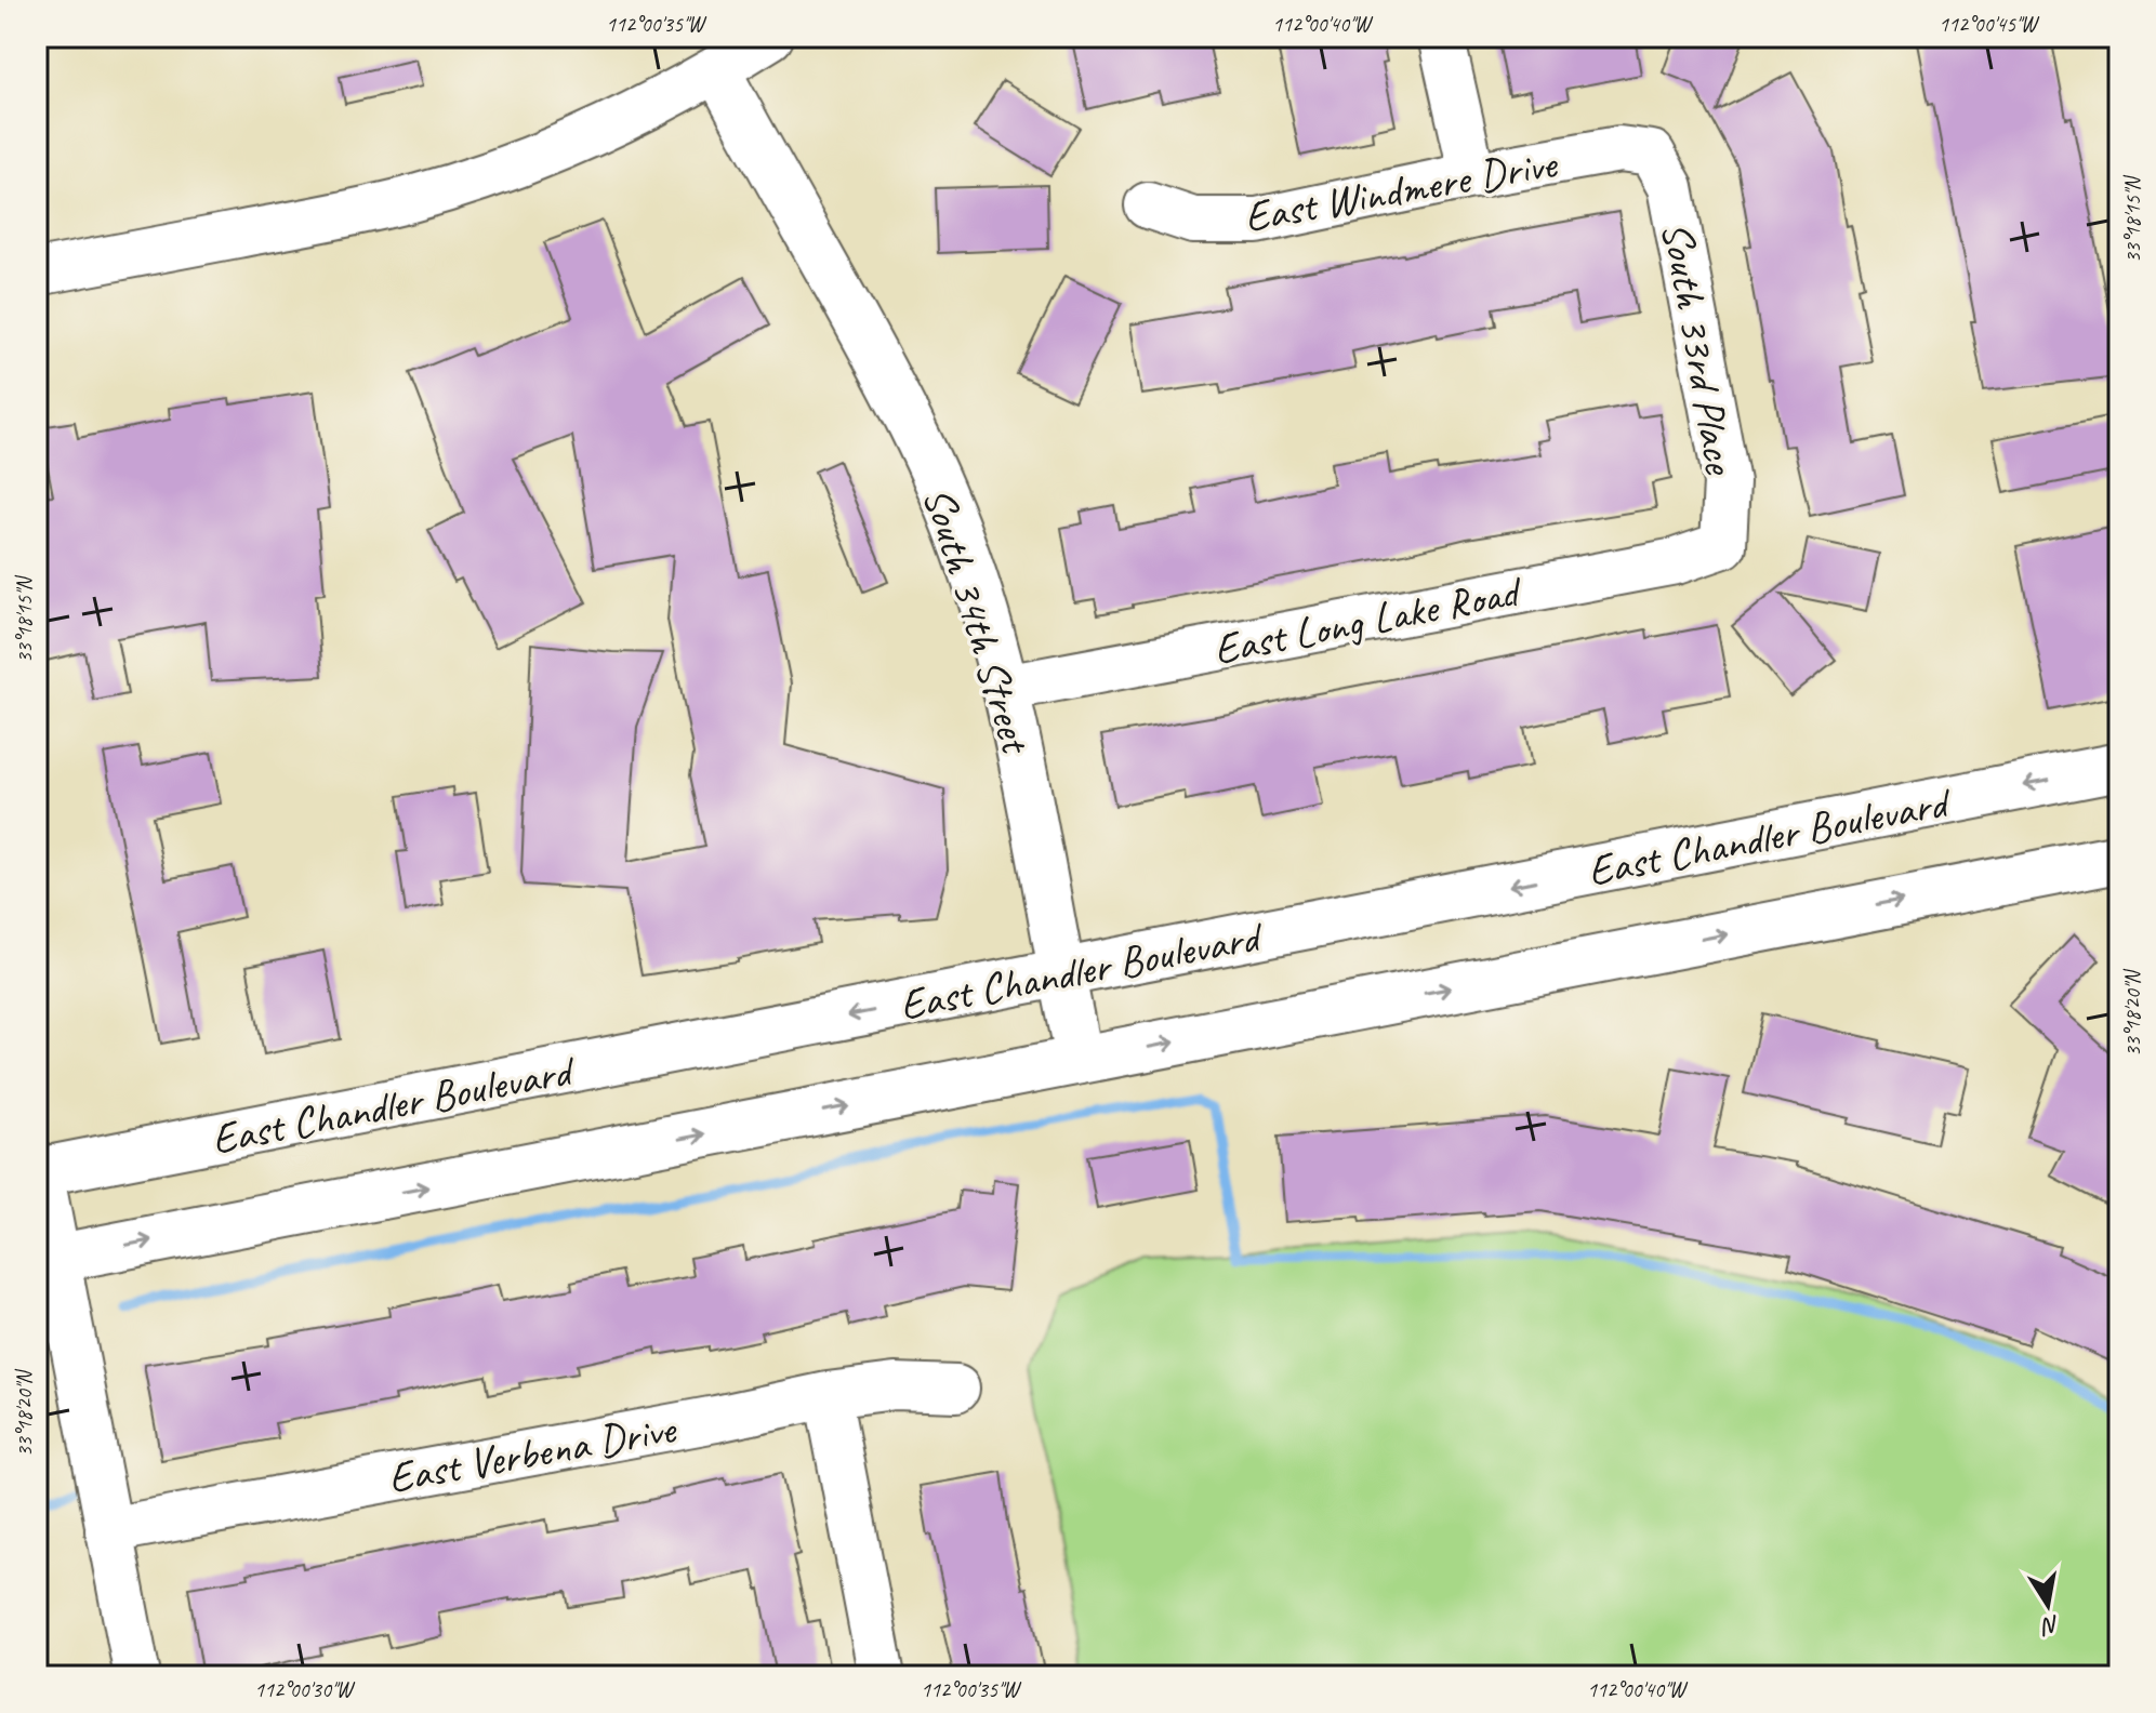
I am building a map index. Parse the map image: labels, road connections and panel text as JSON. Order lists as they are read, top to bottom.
{
  "streets": {
    "main road": ["East Chandler Boulevard"],
    "street": [
      "East Windmere Drive",
      "South 33rd Place",
      "South 34th Street",
      "East Long Lake Road",
      "East Verbena Drive"
    ]
  },
  "crossings": [
    ["East Windmere Drive", "South 33rd Place"],
    ["South 33rd Place", "East Long Lake Road"],
    ["South 34th Street", "East Long Lake Road"],
    ["South 34th Street", "East Chandler Boulevard"]
  ],
  "north": "bottom",
  "coordinates": [
    "112°00'35\"W",
    "112°00'40\"W",
    "112°00'45\"W",
    "33°18'15\"N",
    "33°18'20\"N",
    "112°00'30\"W"
  ]
}
